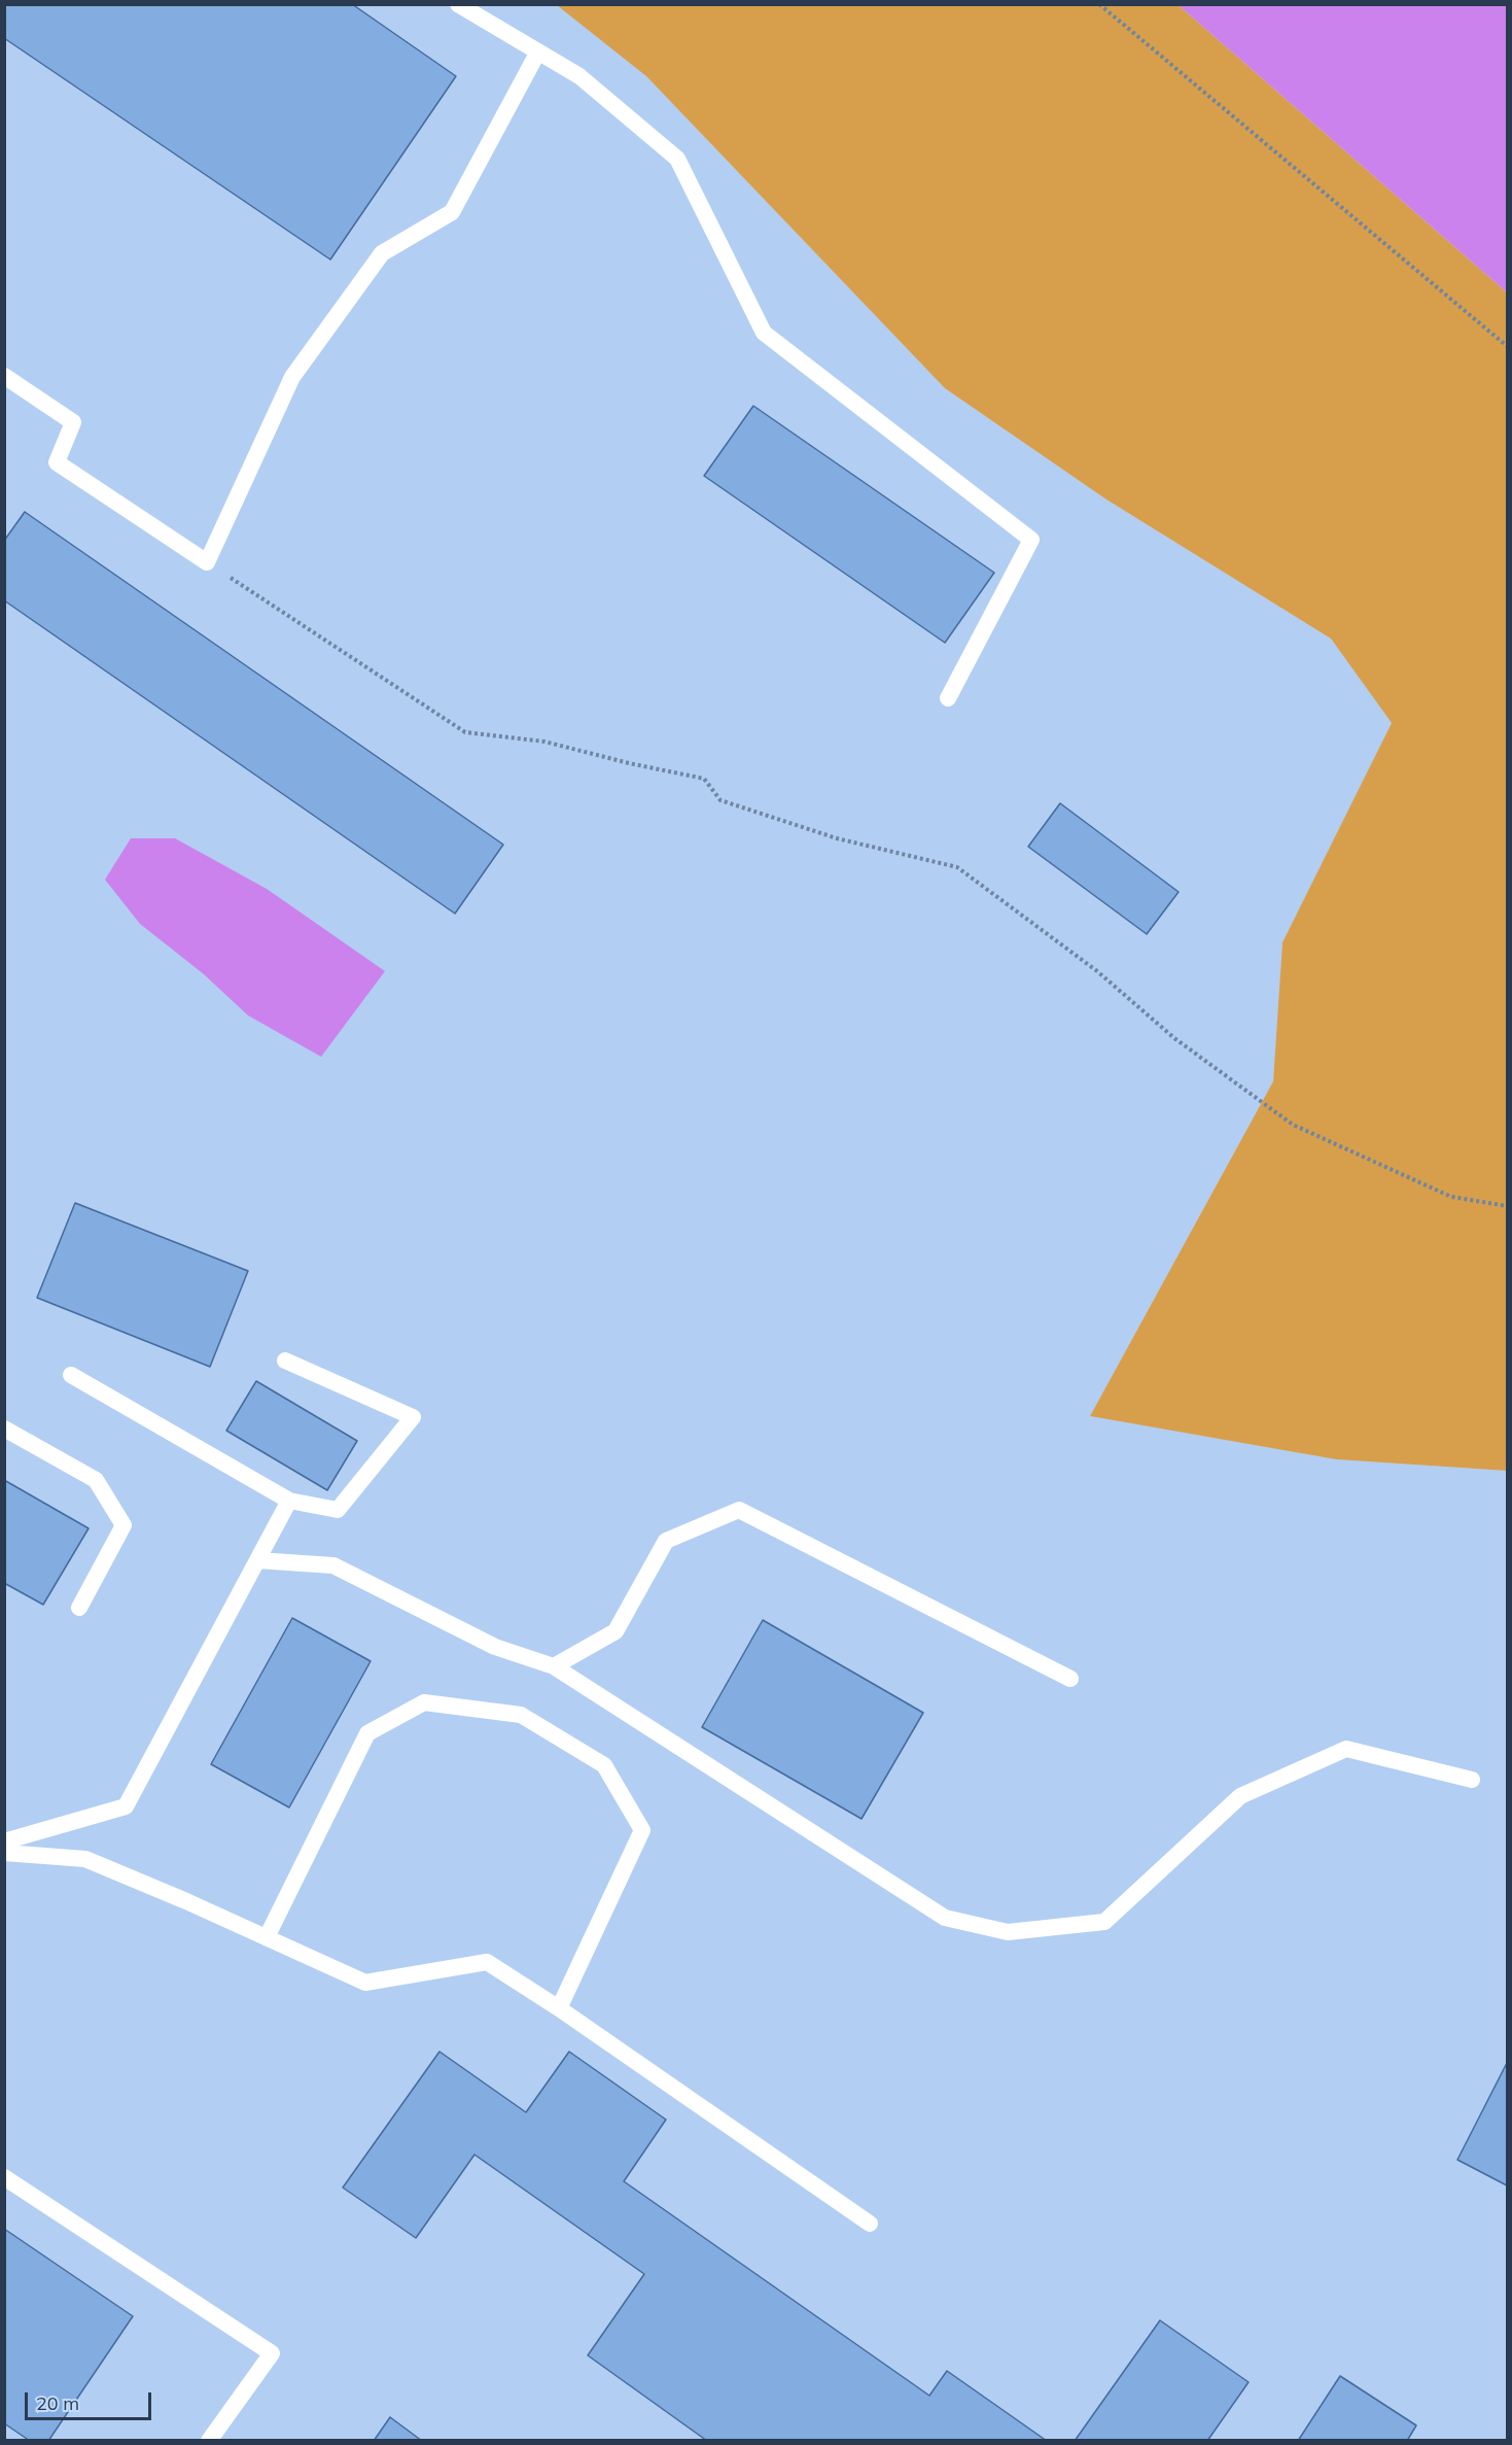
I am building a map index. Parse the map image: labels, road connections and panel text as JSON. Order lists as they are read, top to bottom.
{
  "scale_bar": "20 m"
}
